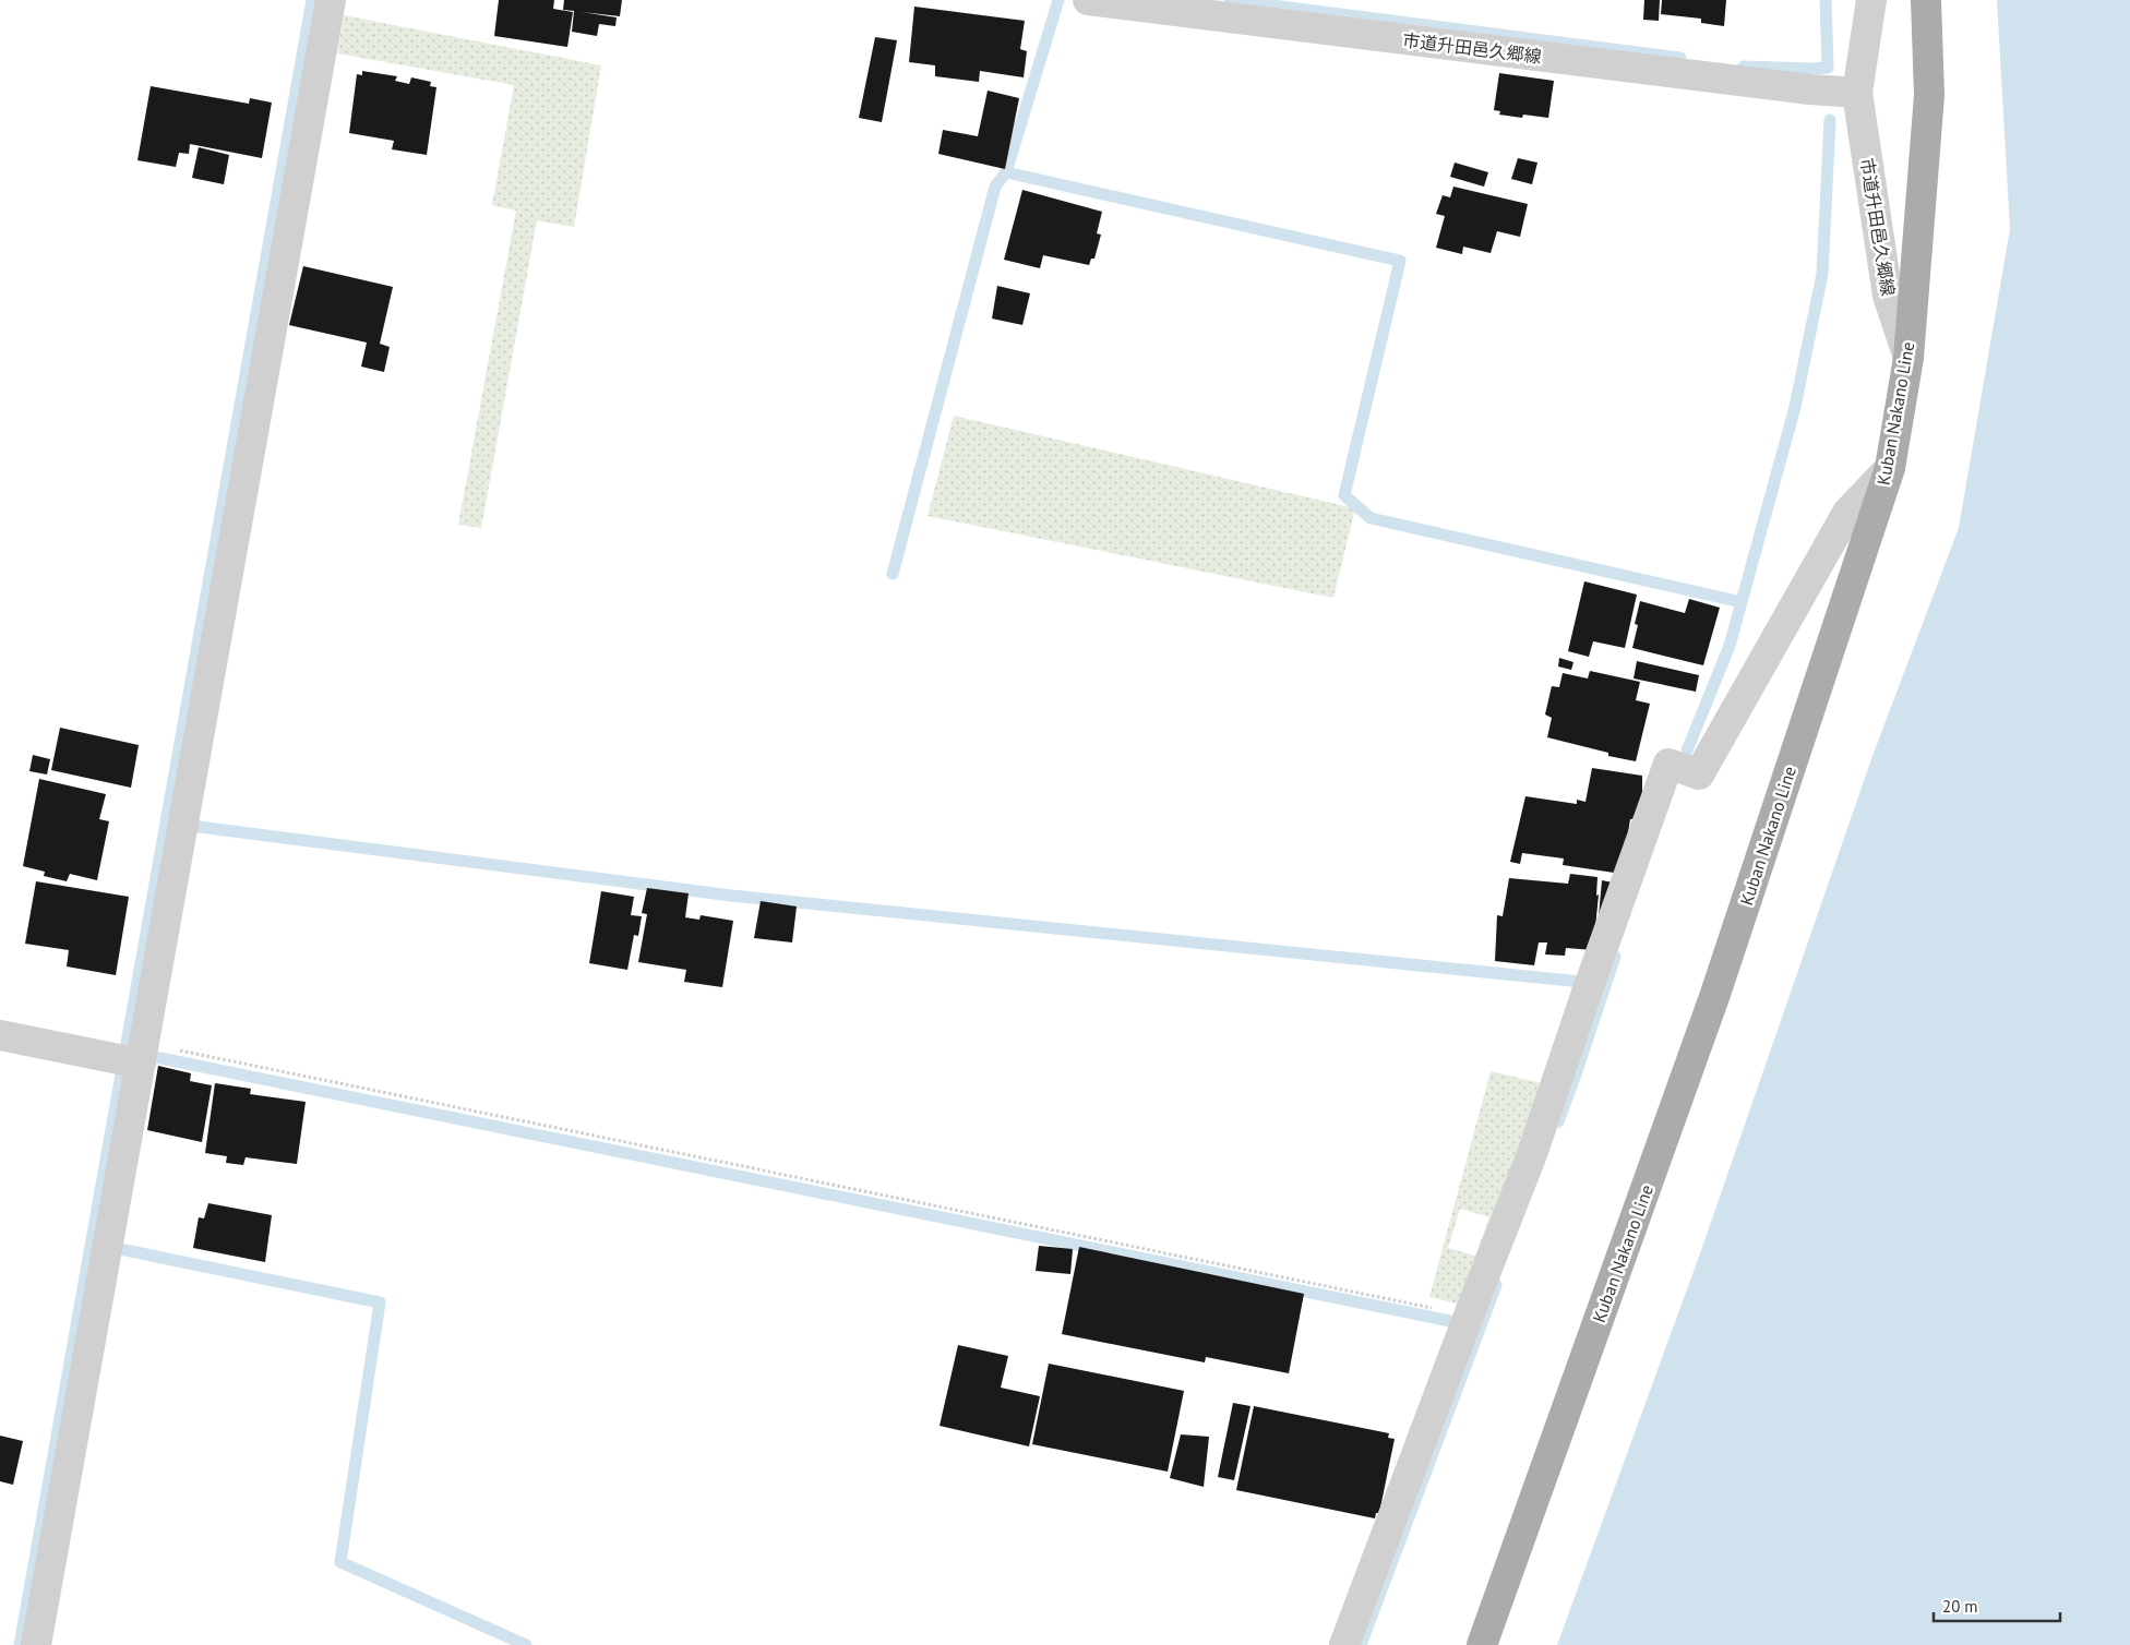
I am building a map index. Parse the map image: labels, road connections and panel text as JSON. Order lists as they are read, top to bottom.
{
  "streets": {
    "main road": ["Kuban Nakano Line"],
    "street": ["市道升田邑久郷線"]
  },
  "crossings": [
    ["市道升田邑久郷線", "Kuban Nakano Line"]
  ],
  "scale_bar": "20 m"
}
